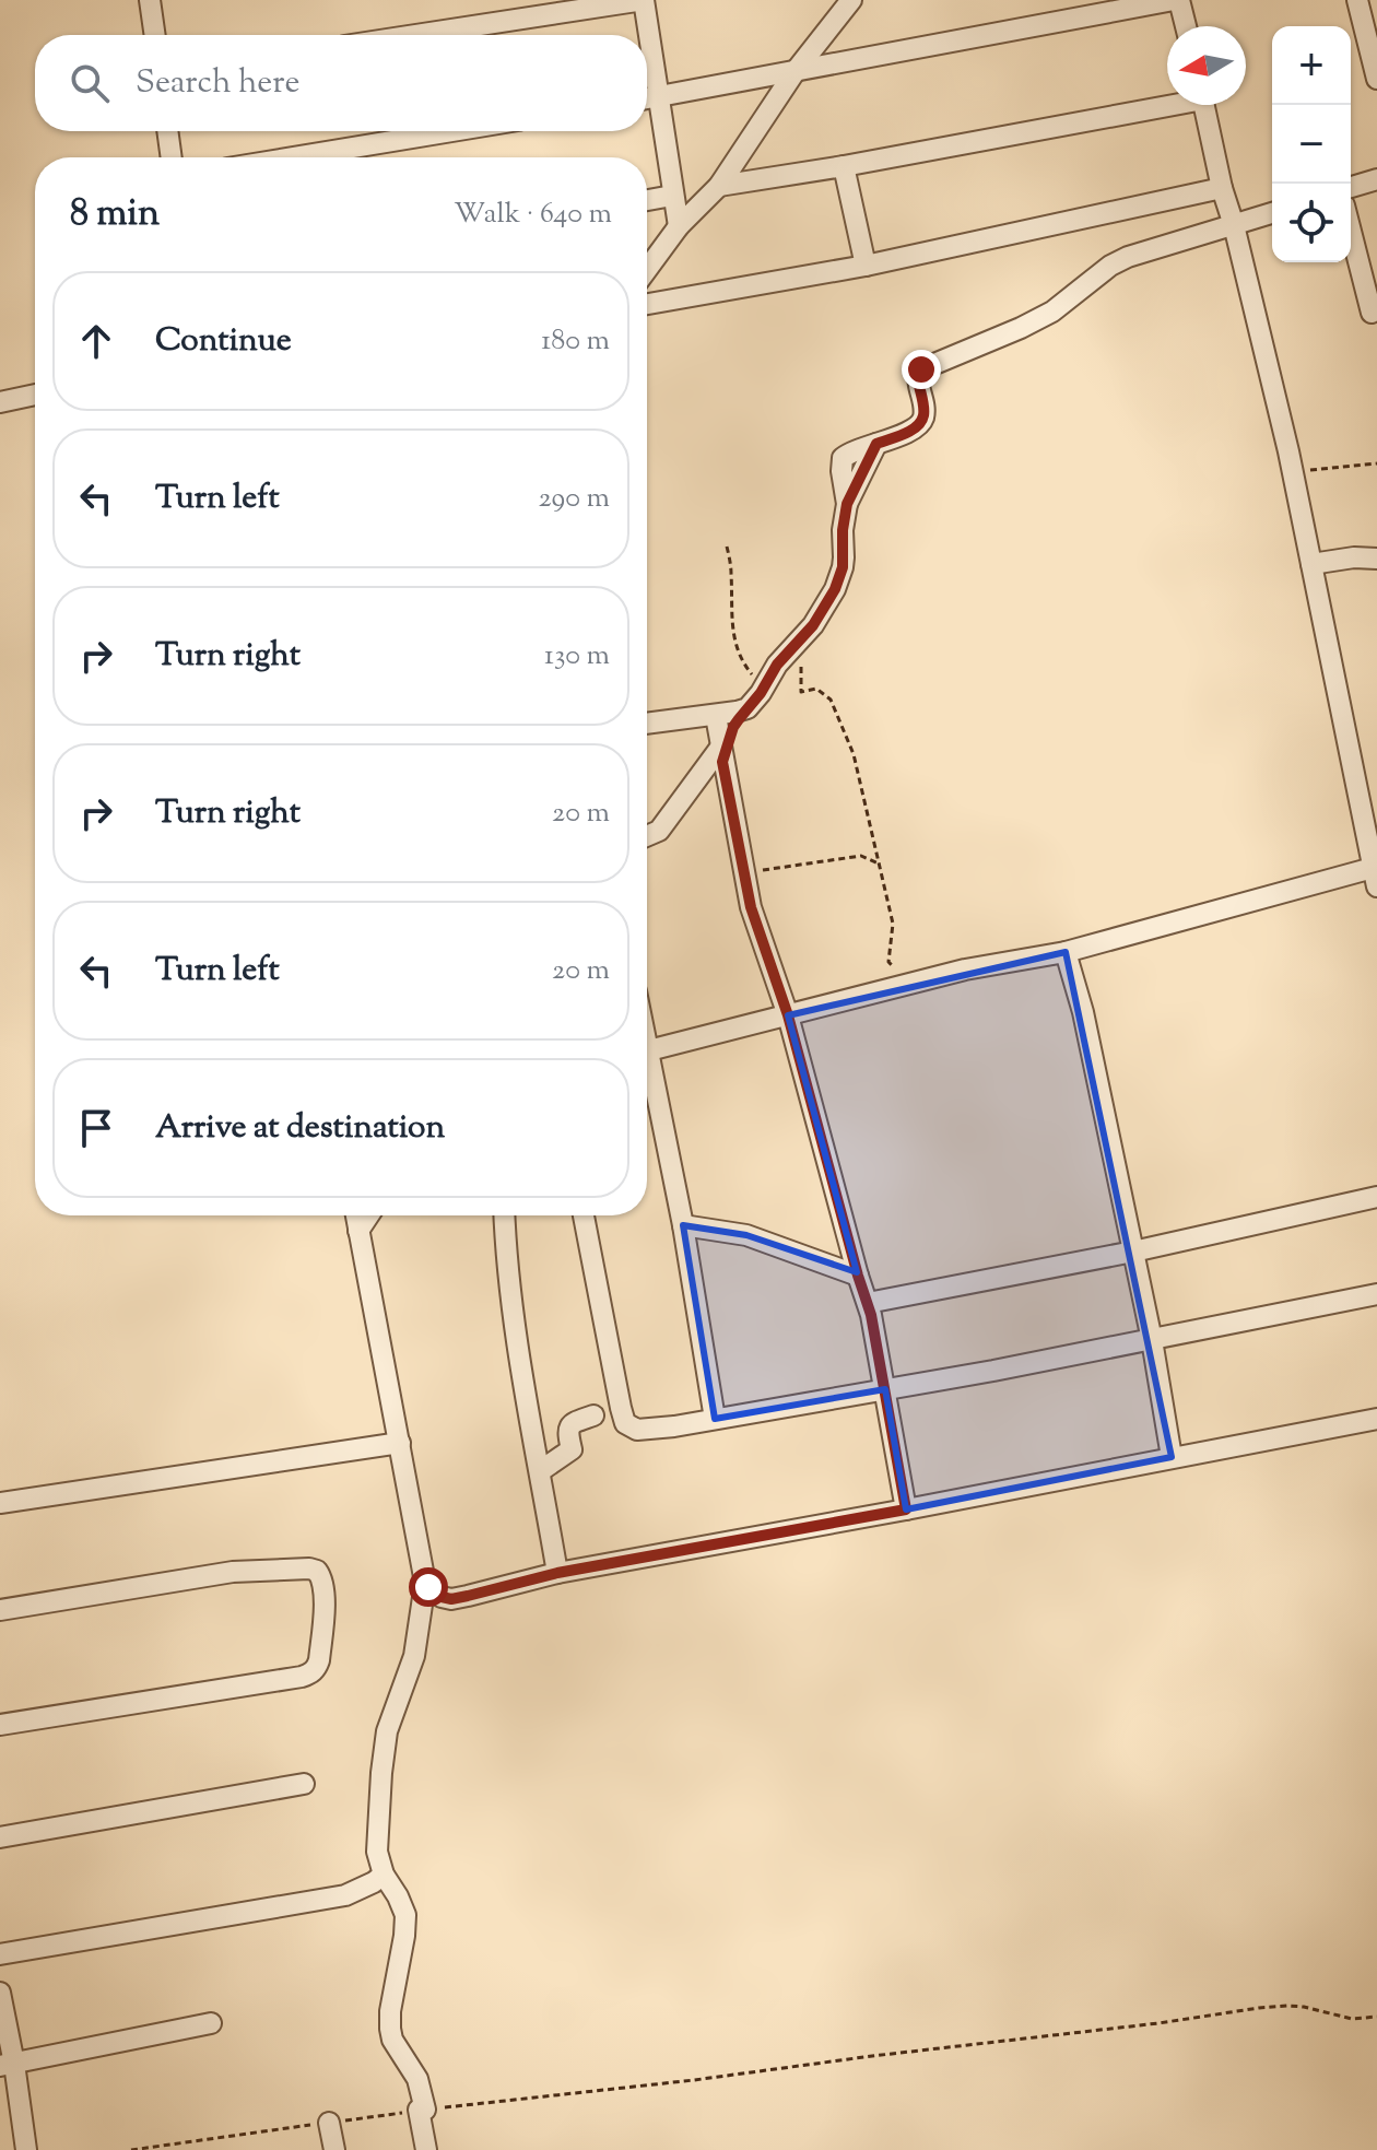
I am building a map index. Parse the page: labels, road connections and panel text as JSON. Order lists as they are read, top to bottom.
{
  "north": "left",
  "page": {
    "map_buttons": ["+", "−"],
    "search": "Search here",
    "heading": ["8 min", "Walk · 640 m"],
    "list": [
      ["Continue", "180 m"],
      ["Turn left", "290 m"],
      ["Turn right", "130 m"],
      ["Turn right", "20 m"],
      ["Turn left", "20 m"],
      "Arrive at destination"
    ]
  }
}
